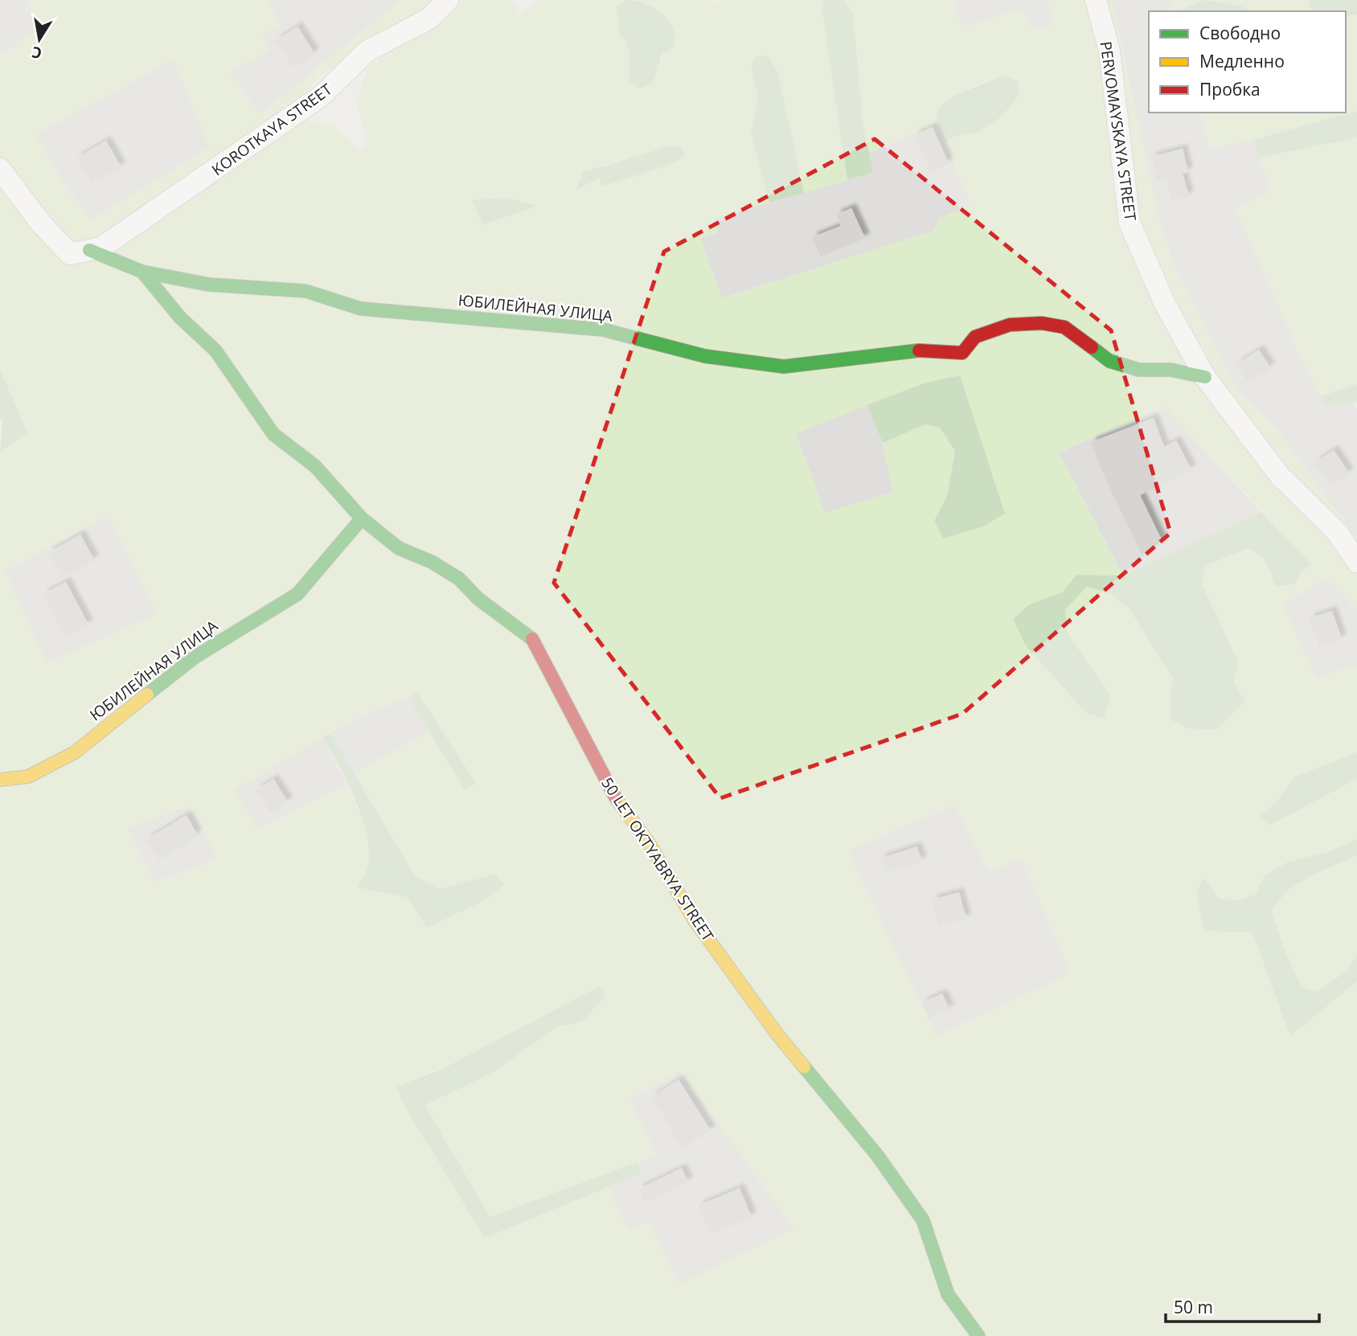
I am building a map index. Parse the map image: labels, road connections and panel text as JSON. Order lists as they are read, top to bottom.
{
  "streets": {
    "street": [
      "KOROTKAYA STREET",
      "PERVOMAYSKAYA STREET",
      "ЮБИЛЕЙНАЯ УЛИЦА",
      "50 LET OKTYABRYA STREET"
    ]
  },
  "crossings": [
    ["KOROTKAYA STREET", "50 LET OKTYABRYA STREET"],
    ["PERVOMAYSKAYA STREET", "ЮБИЛЕЙНАЯ УЛИЦА"],
    ["ЮБИЛЕЙНАЯ УЛИЦА", "50 LET OKTYABRYA STREET"]
  ],
  "legend": ["Свободно", "Медленно", "Пробка"],
  "scale_bar": "50 m",
  "north": "bottom"
}
